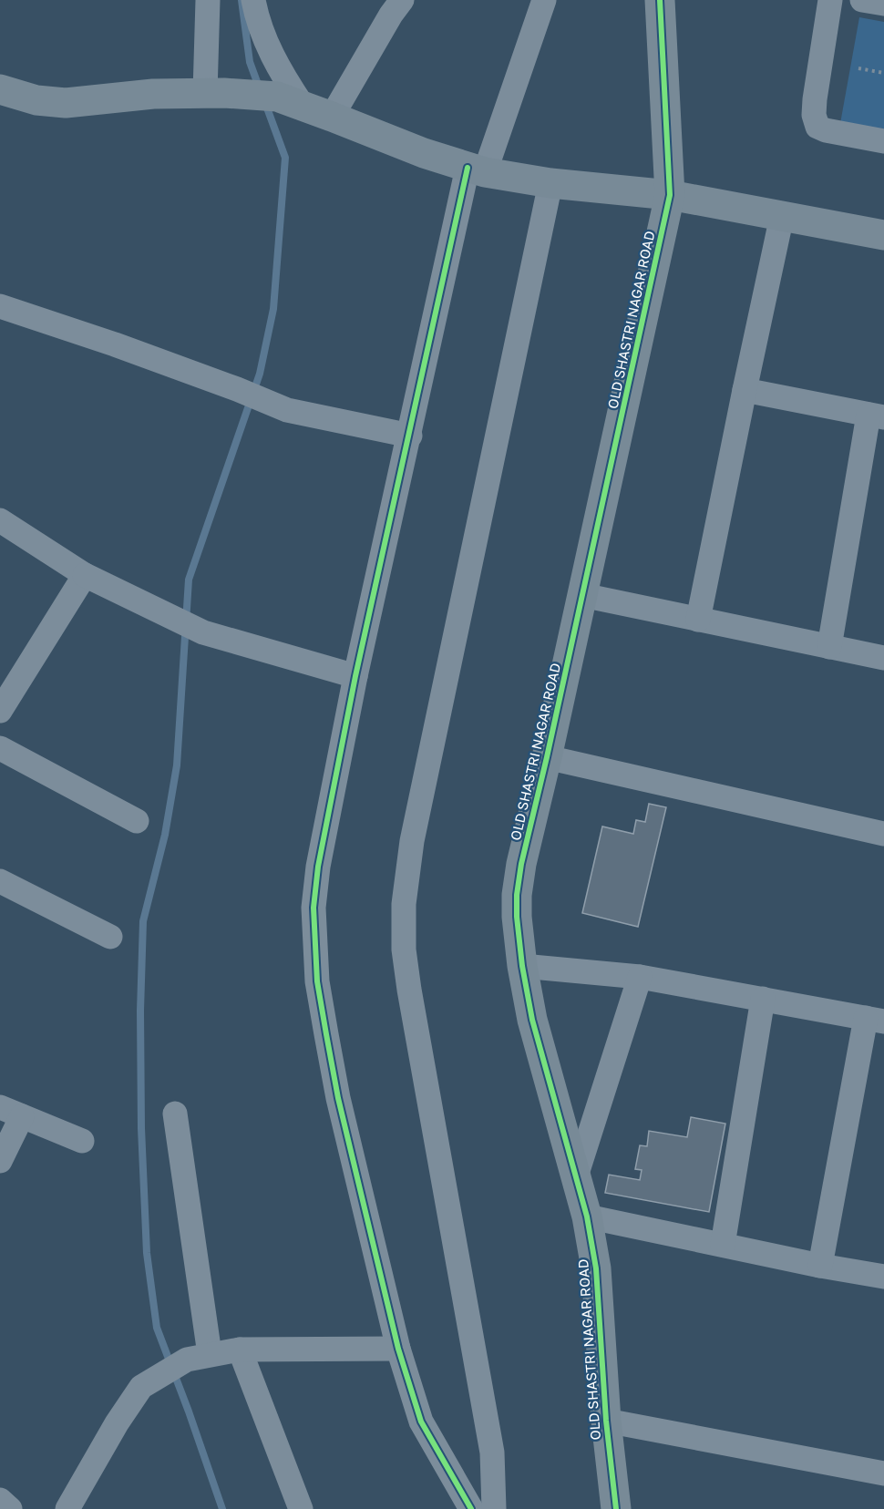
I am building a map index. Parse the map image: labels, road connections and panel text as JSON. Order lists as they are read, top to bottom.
{
  "streets": {
    "street": ["OLD SHASTRI NAGAR ROAD"]
  }
}
